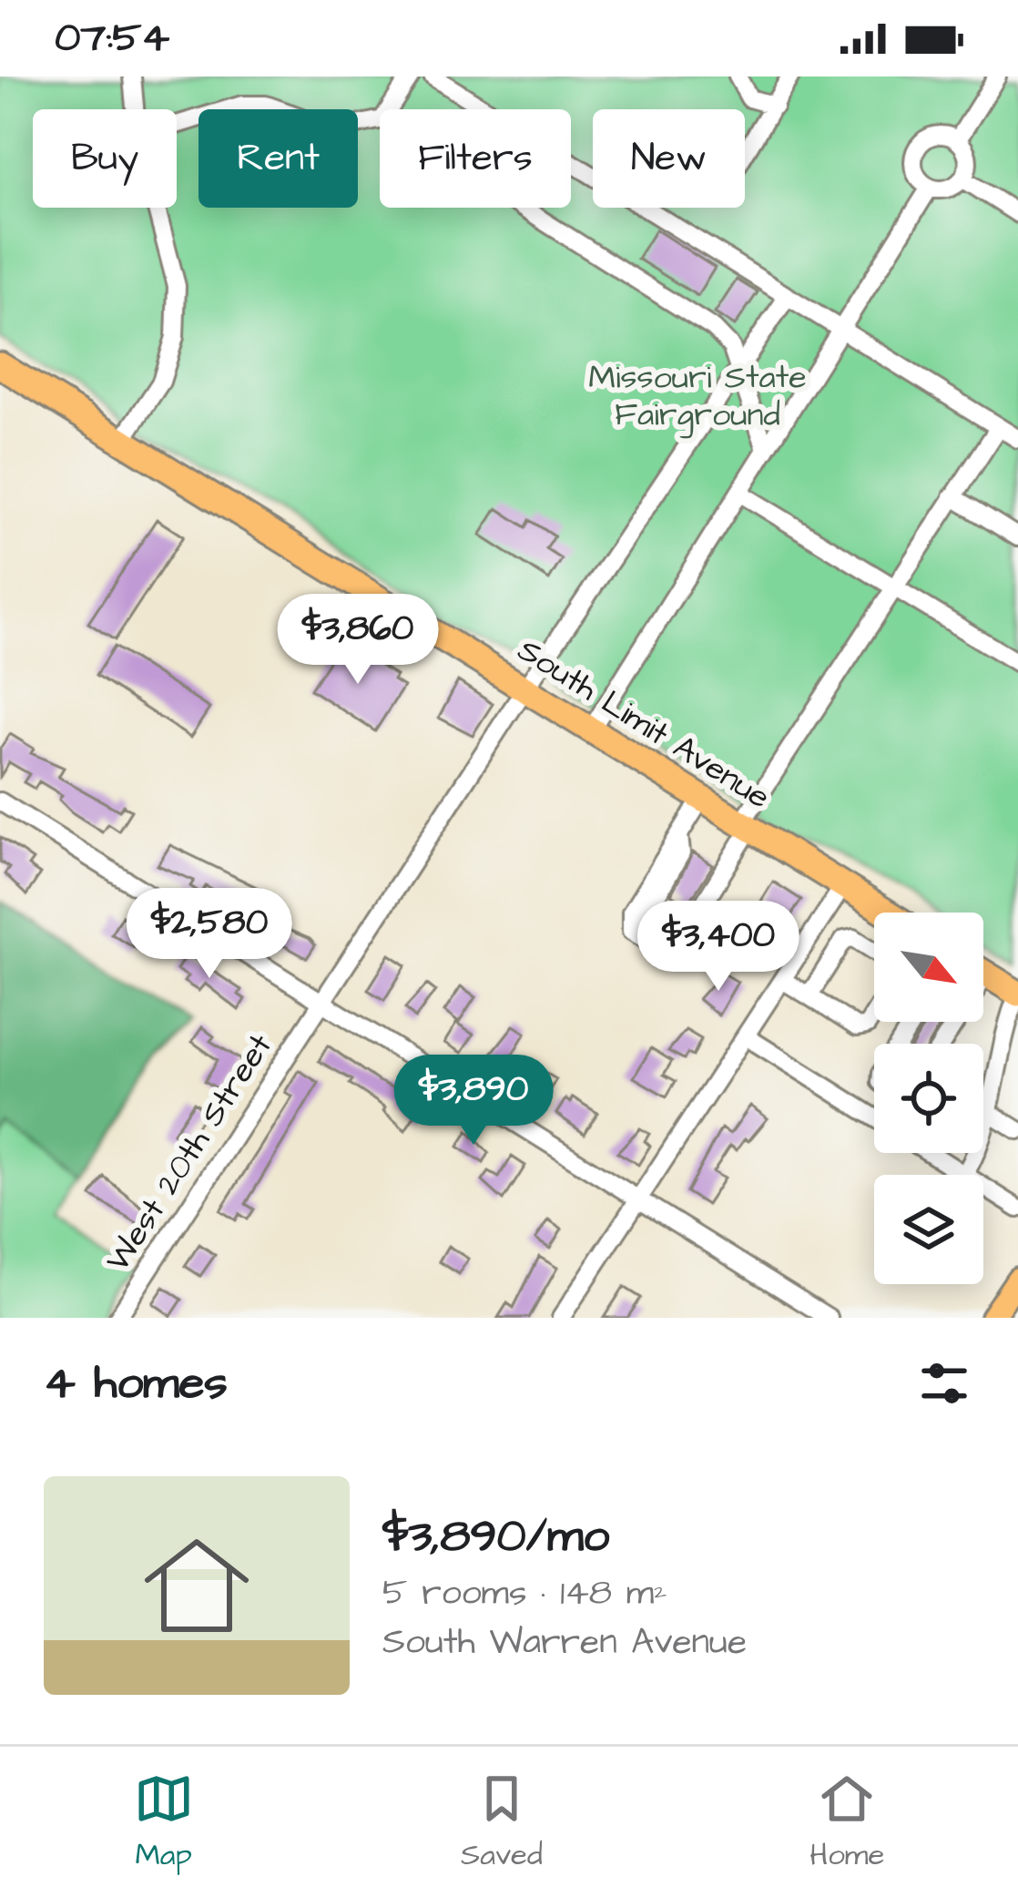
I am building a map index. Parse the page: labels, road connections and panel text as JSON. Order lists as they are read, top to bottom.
{
  "streets": {
    "highway": ["South Limit Avenue"],
    "street": ["West 20th Street"]
  },
  "crossings": [
    ["South Limit Avenue", "West 20th Street"]
  ],
  "parks": ["Missouri State Fairground"],
  "north": "bottom right",
  "page": {
    "status": "07:54",
    "chip": [
      "Buy",
      "Rent",
      "Filters",
      "New"
    ],
    "price": [
      "$3,860",
      "$2,580",
      "$3,400",
      "$3,890"
    ],
    "heading": "4 homes",
    "list": [
      {
        "name": "$3,890/mo",
        "note": "5 rooms · 148 m² · South Warren Avenue"
      }
    ],
    "tabs": ["Map", "Saved", "Home"]
  }
}
